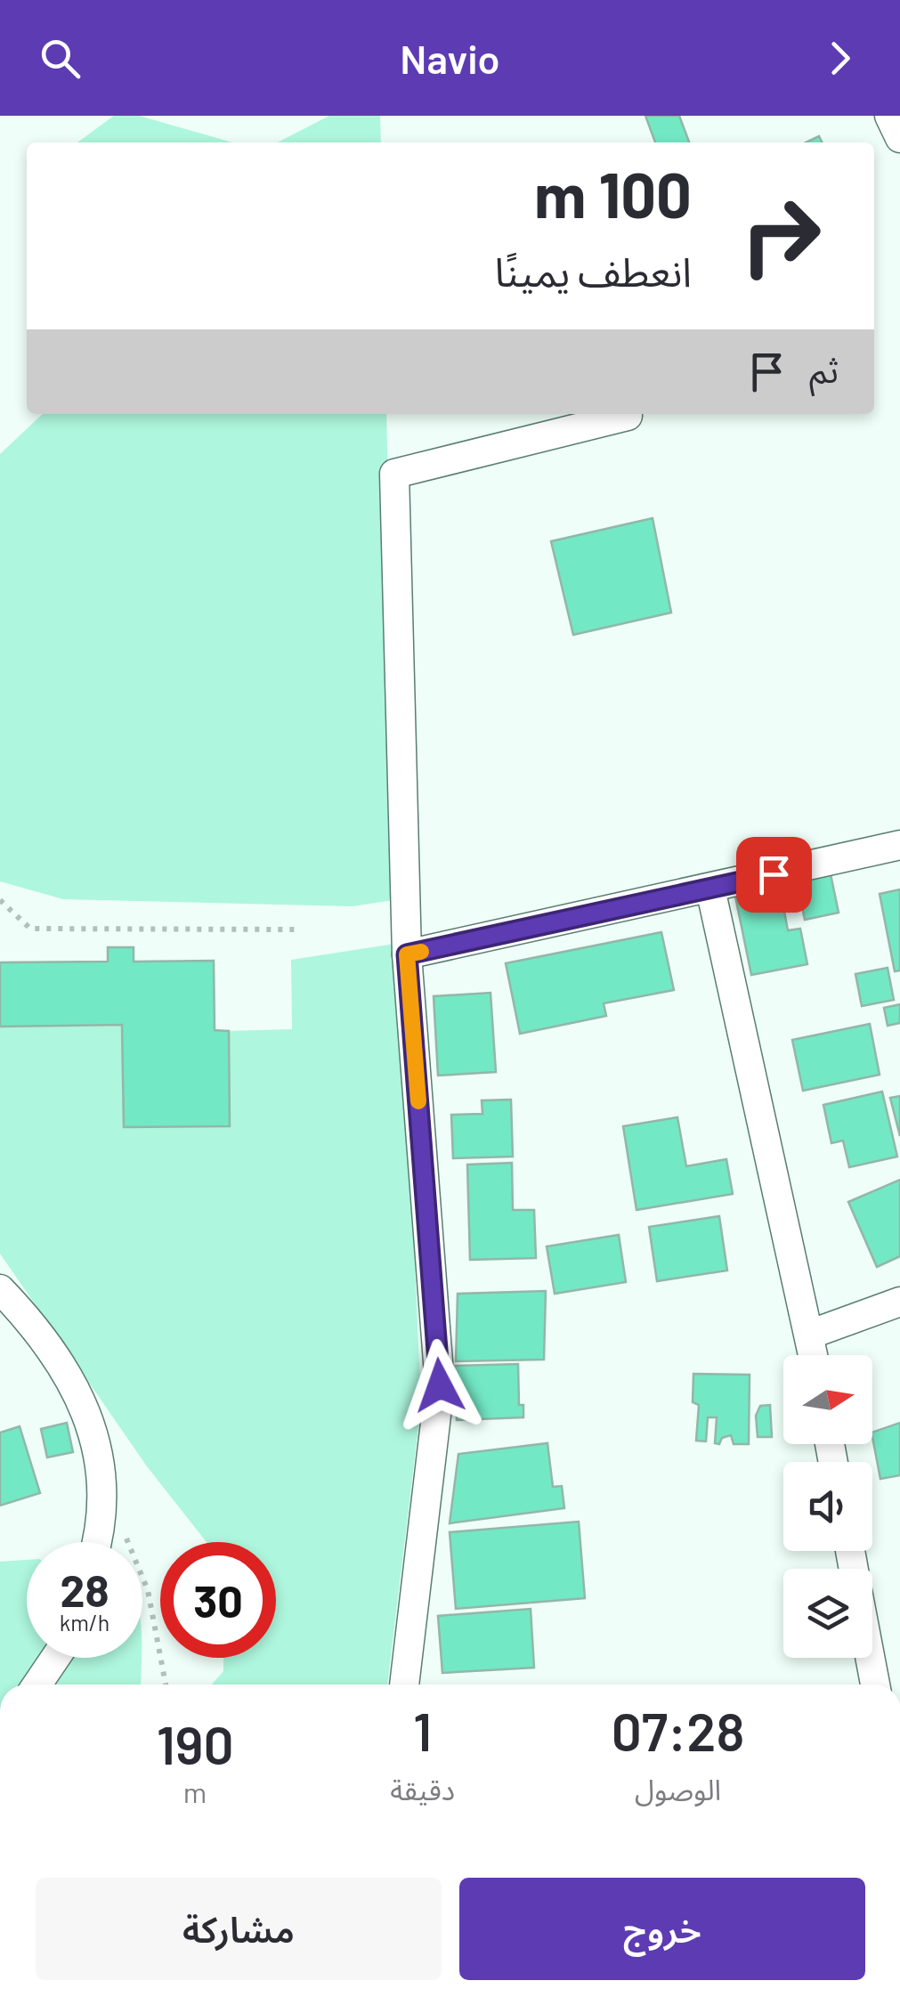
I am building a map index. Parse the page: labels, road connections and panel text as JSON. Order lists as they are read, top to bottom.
{
  "north": "right",
  "page": {
    "header": "Navio",
    "turn": ["100 m", "انعطف يمينًا"],
    "then": "ثم",
    "speed": "28 km/h",
    "limit": "30",
    "eta": [
      "07:28",
      "الوصول",
      "1",
      "دقيقة",
      "190",
      "m"
    ],
    "buttons": ["خروج", "مشاركة"]
  }
}
